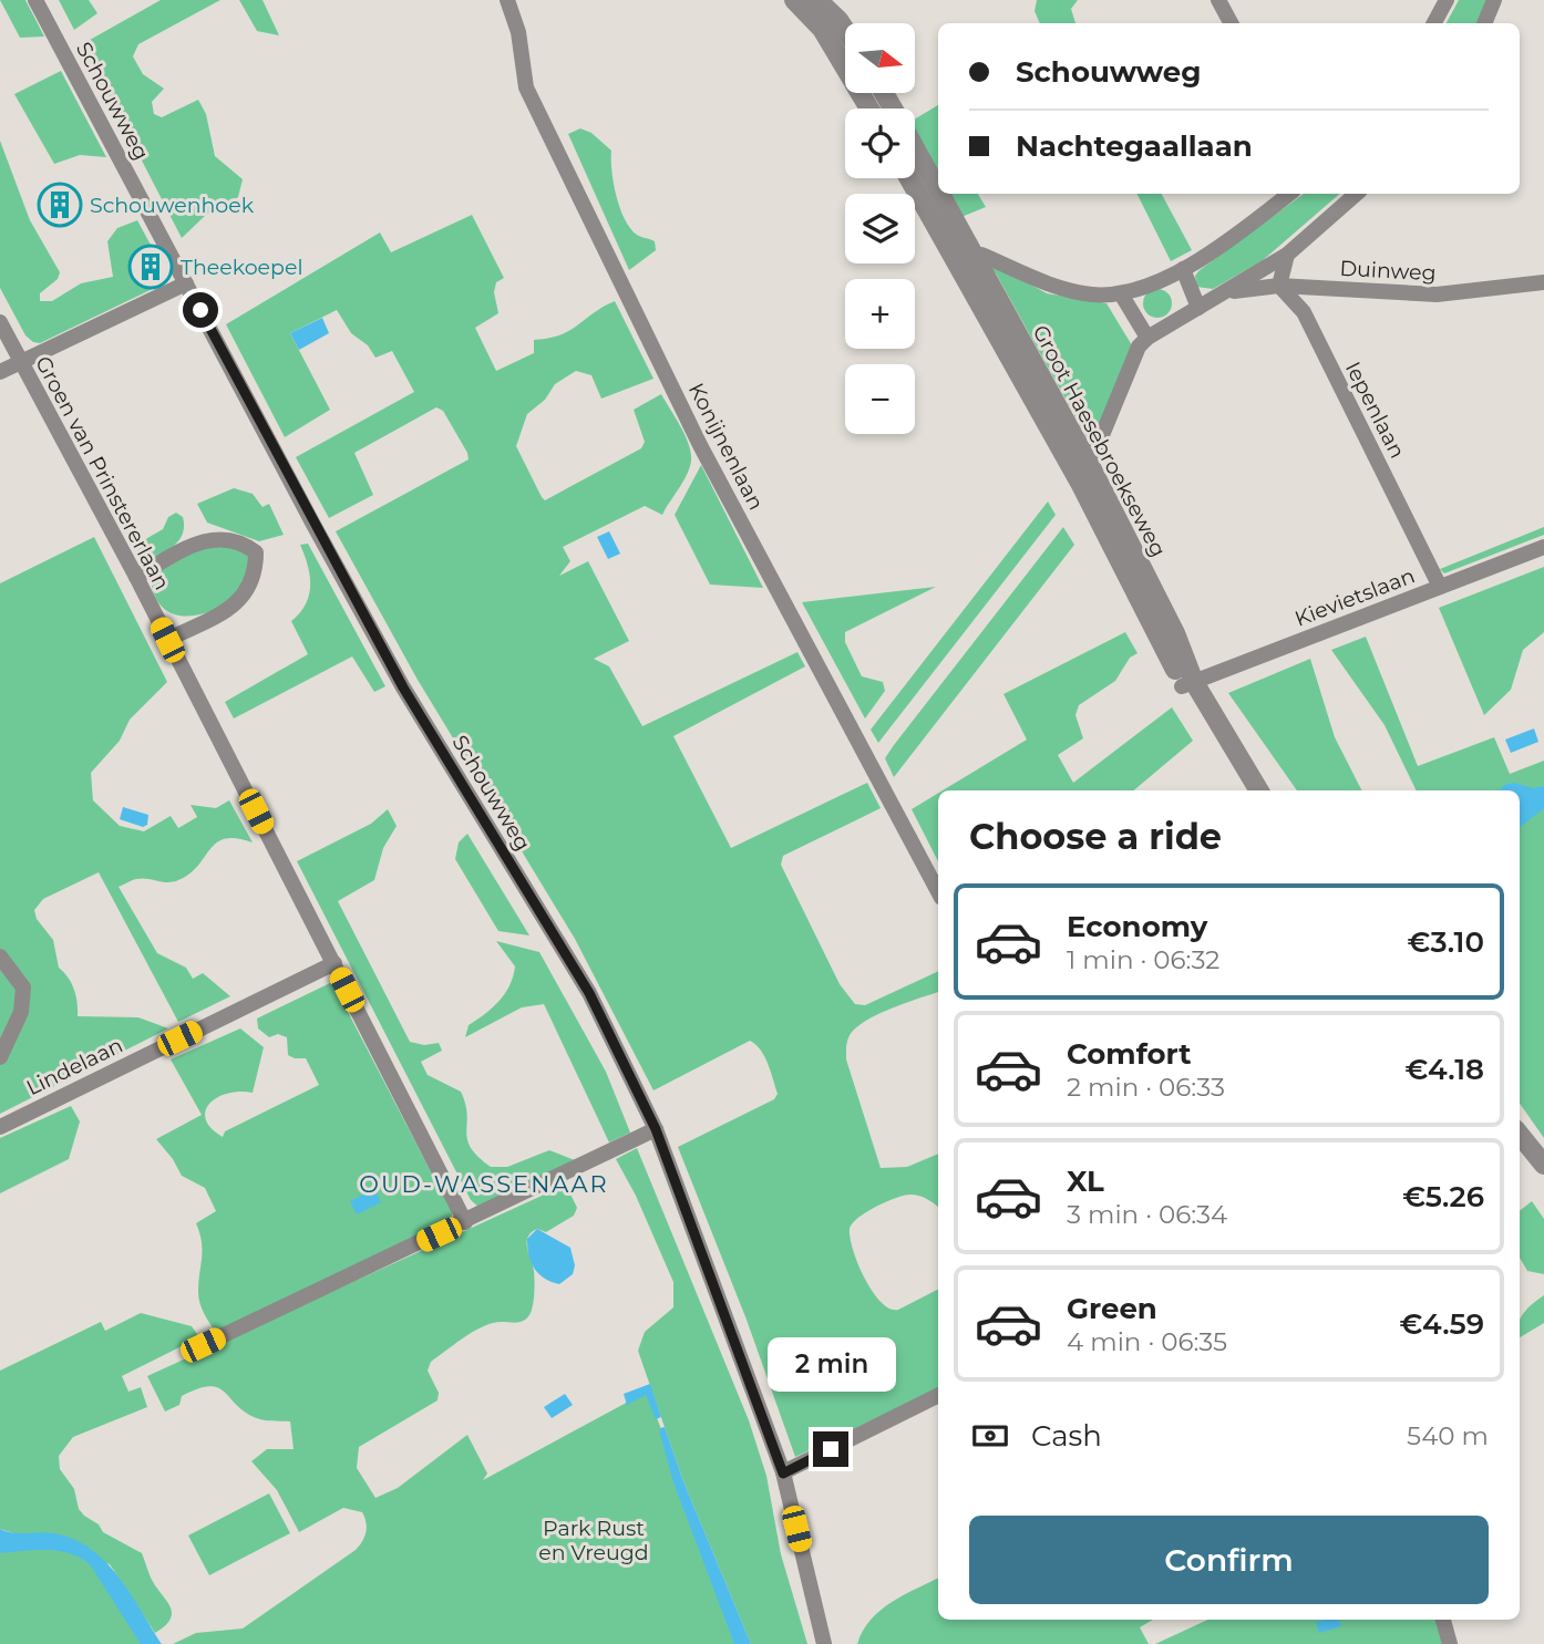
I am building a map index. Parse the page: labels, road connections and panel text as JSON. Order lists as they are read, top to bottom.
{
  "streets": {
    "street": [
      "Schouwweg",
      "Duinweg",
      "Iepenlaan",
      "Groot Haesebroekseweg",
      "Konijnenlaan",
      "Groen van Prinstererlaan",
      "Kievietslaan",
      "Lindelaan"
    ]
  },
  "crossings": [
    ["Duinweg", "Iepenlaan"],
    ["Iepenlaan", "Kievietslaan"],
    ["Groot Haesebroekseweg", "Kievietslaan"],
    ["Groen van Prinstererlaan", "Lindelaan"]
  ],
  "districts": ["OUD-WASSENAAR"],
  "parks": ["Park Rust en Vreugd"],
  "places": {
    "building": ["Schouwenhoek", "Theekoepel"]
  },
  "north": "right",
  "page": {
    "map_buttons": ["+", "−"],
    "banner": ["Schouwweg", "Nachtegaallaan"],
    "heading": "Choose a ride",
    "list": [
      {
        "name": "Economy",
        "note": "1 min · 06:32",
        "value": "€3.10"
      },
      {
        "name": "Comfort",
        "note": "2 min · 06:33",
        "value": "€4.18"
      },
      {
        "name": "XL",
        "note": "3 min · 06:34",
        "value": "€5.26"
      },
      {
        "name": "Green",
        "note": "4 min · 06:35",
        "value": "€4.59"
      }
    ],
    "bubble": "2 min",
    "pay": ["Cash", "540 m"],
    "buttons": "Confirm"
  }
}
